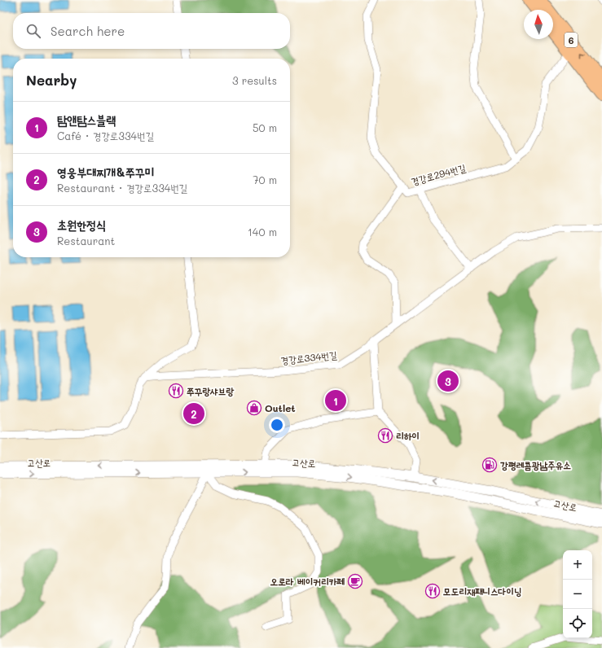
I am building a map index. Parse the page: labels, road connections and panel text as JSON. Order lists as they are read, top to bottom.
{
  "streets": {
    "main road": ["6"],
    "street": ["경강로294번길", "경강로334번길", "고산로"]
  },
  "crossings": [
    ["6", "경강로294번길"]
  ],
  "places": {
    "restaurant": ["쭈꾸랑샤브랑", "리하이", "모도리재패니스다이닝"],
    "shop": ["Outlet"],
    "fuel station": ["강평레콤광남주유소"],
    "cafe": ["오로라 베이커리카페"]
  },
  "north": "top",
  "page": {
    "search": "Search here",
    "heading": ["Nearby", "3 results"],
    "list": [
      {
        "mark": "1",
        "name": "탐앤탐스블랙",
        "note": "Café · 경강로334번길",
        "value": "50 m"
      },
      {
        "mark": "2",
        "name": "영웅부대찌개&쭈꾸미",
        "note": "Restaurant · 경강로334번길",
        "value": "70 m"
      },
      {
        "mark": "3",
        "name": "초원한정식",
        "note": "Restaurant",
        "value": "140 m"
      }
    ],
    "pins": ["3", "1", "2"],
    "map_buttons": ["+", "−"]
  }
}
